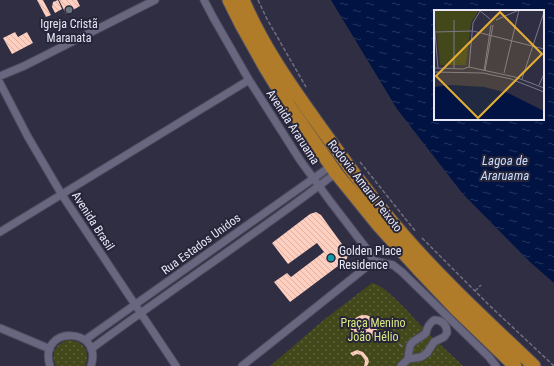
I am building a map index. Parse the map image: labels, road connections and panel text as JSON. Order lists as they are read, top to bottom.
{
  "streets": {
    "highway": ["Rodovia Amaral Peixoto"],
    "street": ["Avenida Araruama", "Avenida Brasil", "Rua Estados Unidos"]
  },
  "crossings": [
    ["Avenida Araruama", "Rua Estados Unidos"],
    ["Rodovia Amaral Peixoto", "Rua Estados Unidos"],
    ["Avenida Brasil", "Rua Estados Unidos"]
  ],
  "water": ["Lagoa de Araruama"],
  "parks": ["Praça Menino João Hélio"],
  "places": ["Igreja Cristã Maranata", "Golden Place Residence"]
}
